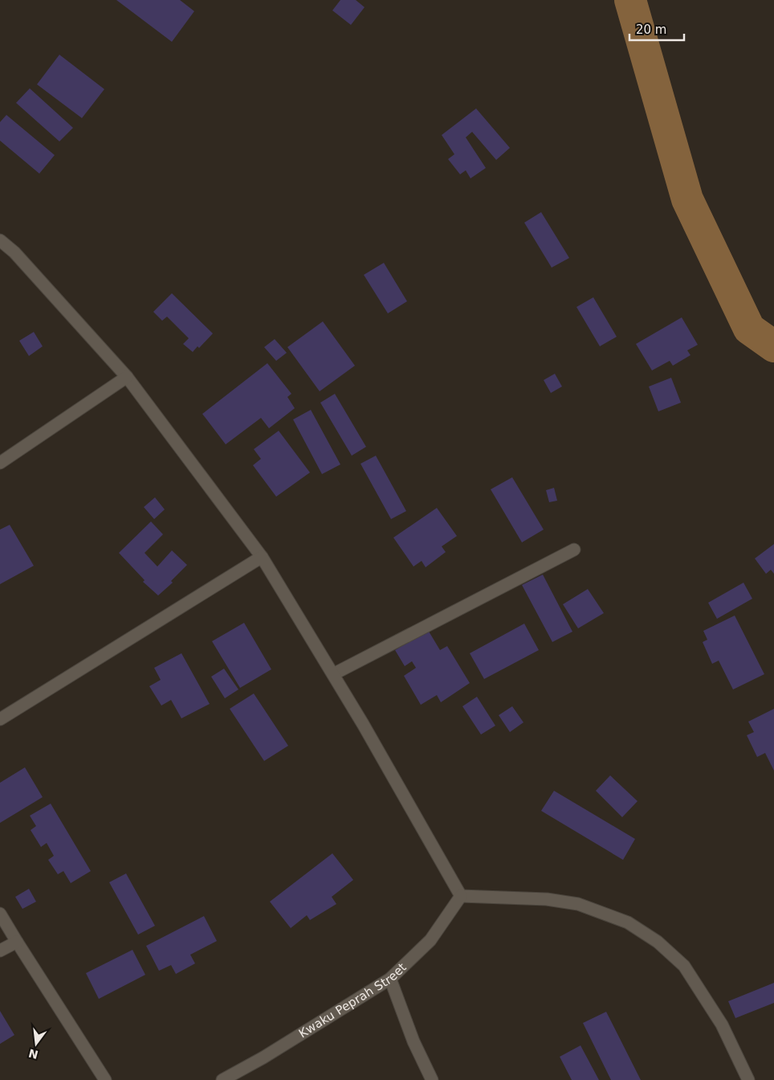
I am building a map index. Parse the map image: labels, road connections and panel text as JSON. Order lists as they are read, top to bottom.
{
  "streets": {
    "street": ["Kwaku Peprah Street"]
  },
  "scale_bar": "20 m",
  "north": "bottom"
}
